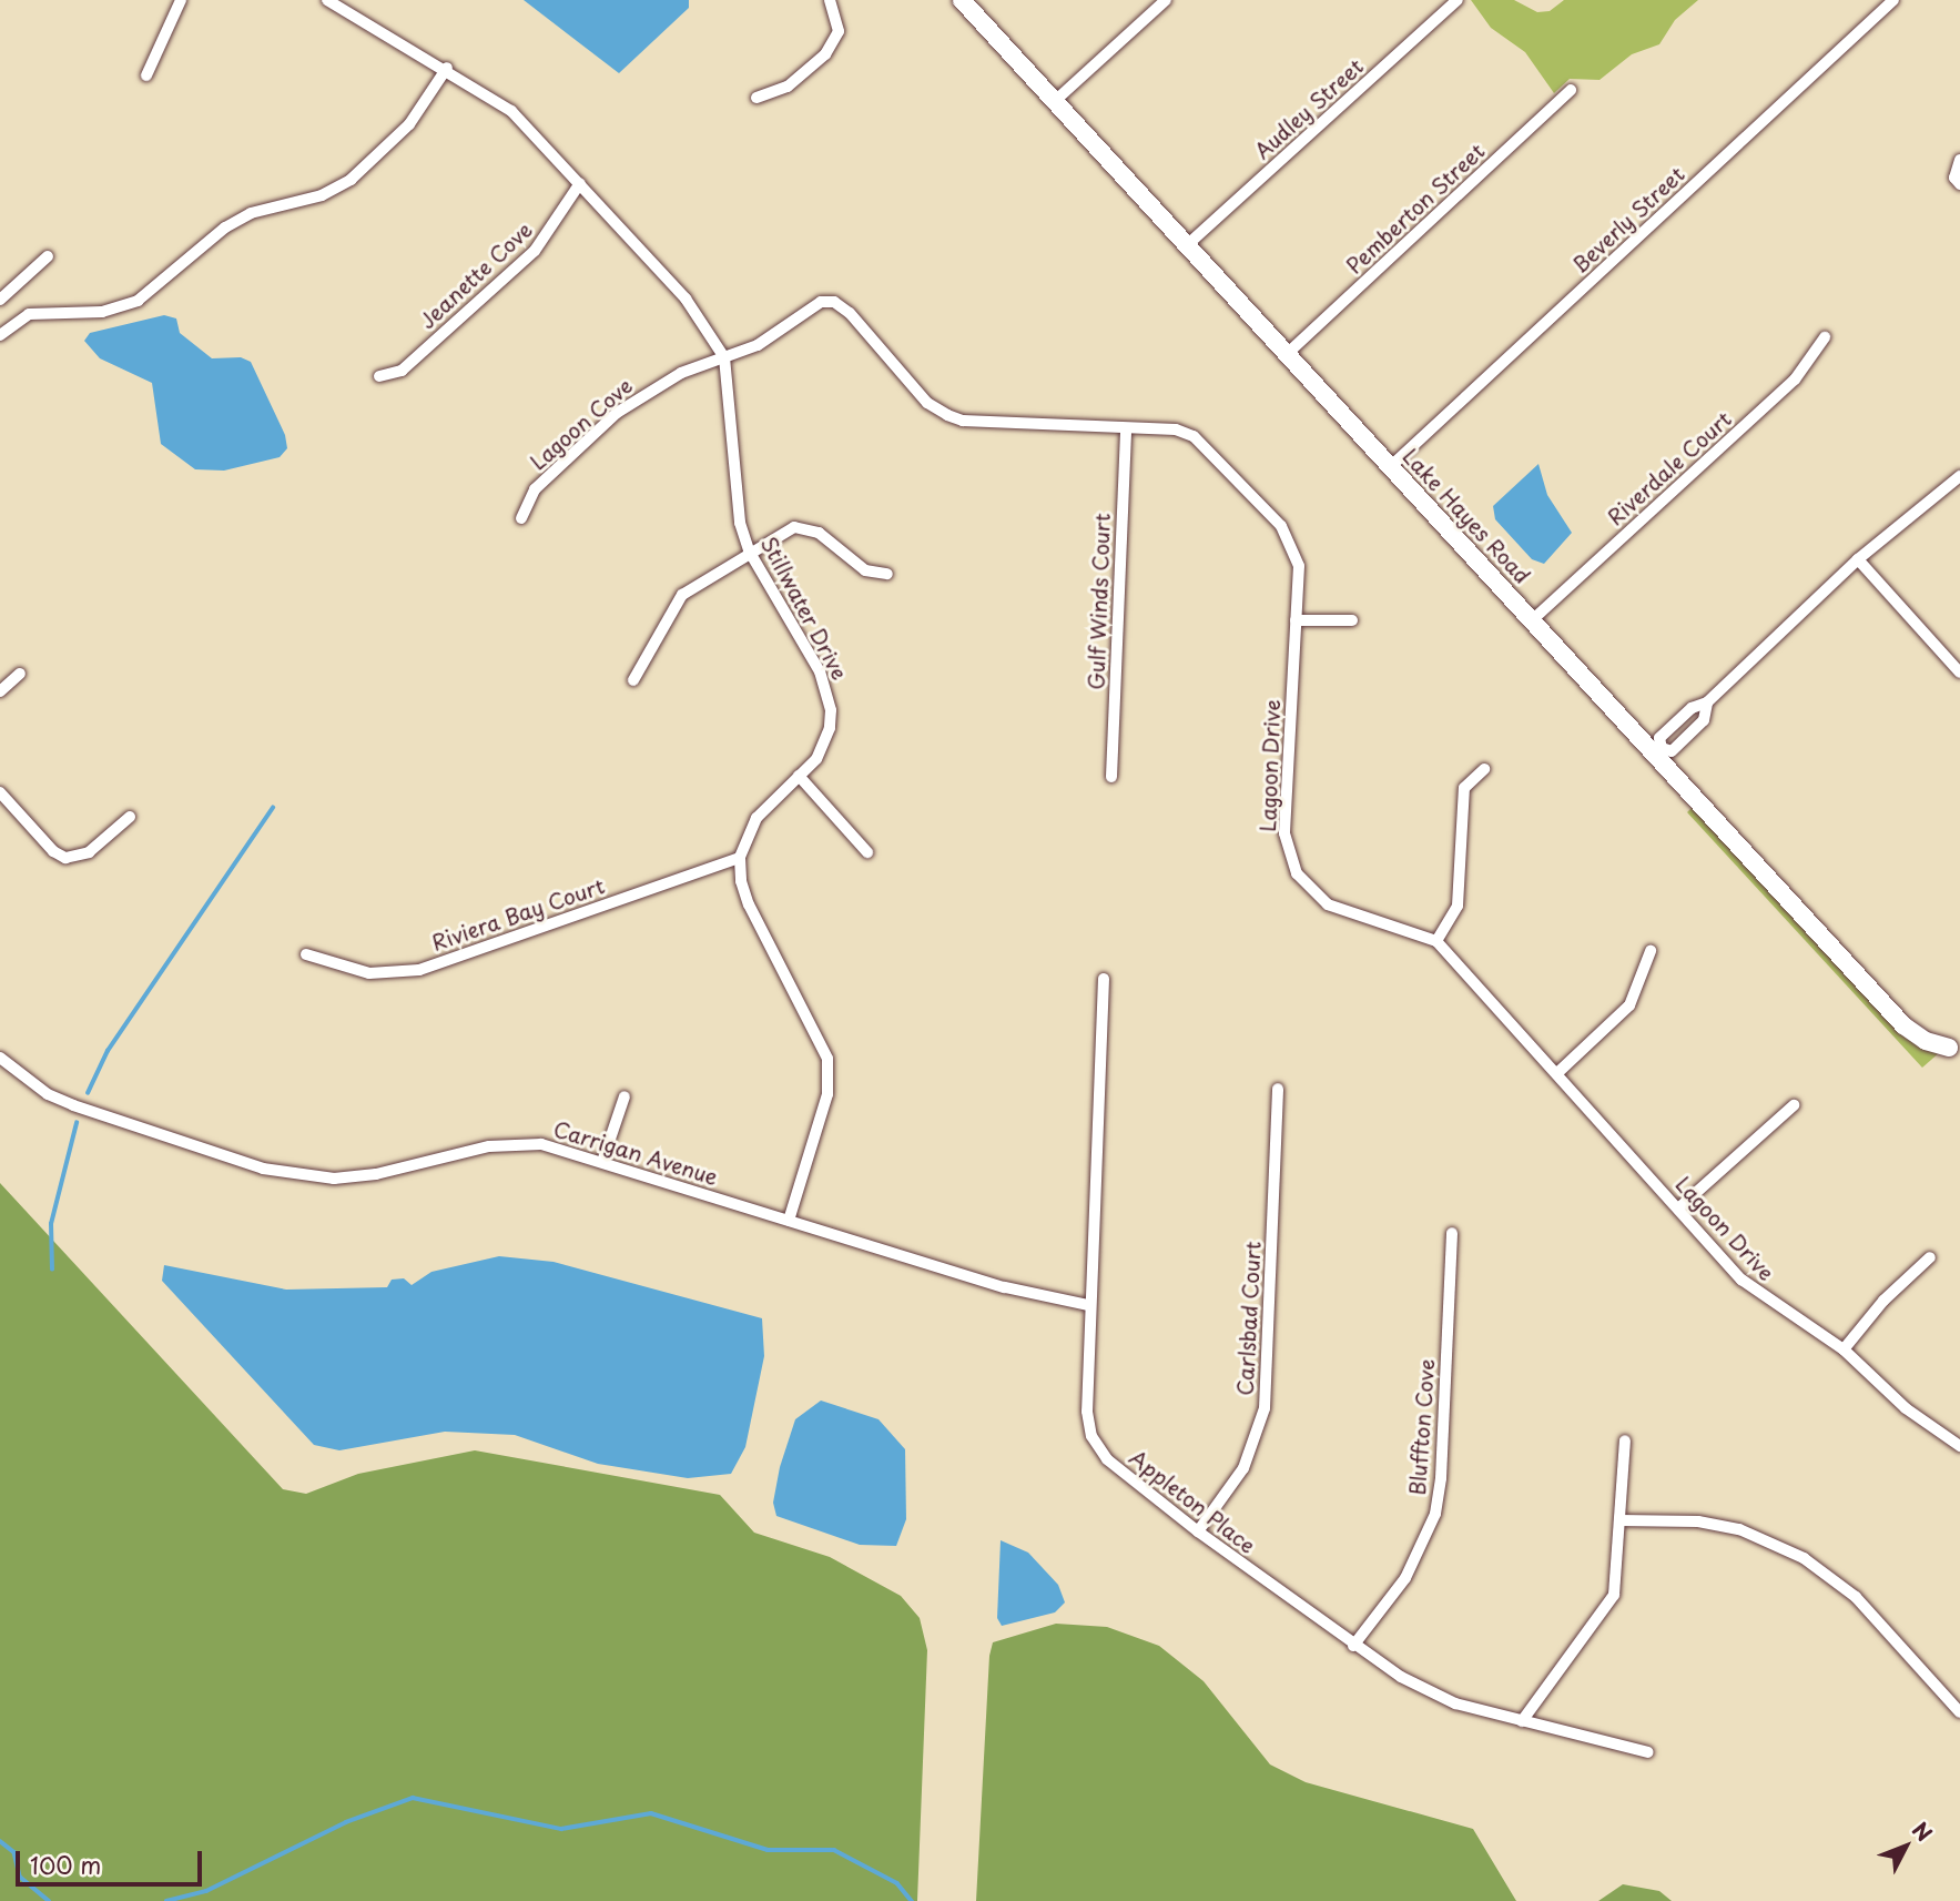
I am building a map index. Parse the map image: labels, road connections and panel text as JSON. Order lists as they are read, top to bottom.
{
  "streets": {
    "street": [
      "Audley Street",
      "Pemberton Street",
      "Beverly Street",
      "Jeanette Cove",
      "Lagoon Cove",
      "Riverdale Court",
      "Lake Hayes Road",
      "Gulf Winds Court",
      "Stillwater Drive",
      "Lagoon Drive",
      "Riviera Bay Court",
      "Carrigan Avenue",
      "Carlsbad Court",
      "Bluffton Cove",
      "Appleton Place"
    ]
  },
  "crossings": [
    ["Audley Street", "Lake Hayes Road"],
    ["Pemberton Street", "Lake Hayes Road"],
    ["Beverly Street", "Lake Hayes Road"],
    ["Jeanette Cove", "Stillwater Drive"],
    ["Lagoon Cove", "Stillwater Drive"],
    ["Lagoon Cove", "Lagoon Drive"],
    ["Riverdale Court", "Lake Hayes Road"],
    ["Gulf Winds Court", "Lagoon Drive"],
    ["Stillwater Drive", "Lagoon Drive"],
    ["Stillwater Drive", "Riviera Bay Court"],
    ["Carrigan Avenue", "Appleton Place"],
    ["Carlsbad Court", "Appleton Place"],
    ["Bluffton Cove", "Appleton Place"]
  ],
  "scale_bar": "100 m",
  "north": "top right"
}
